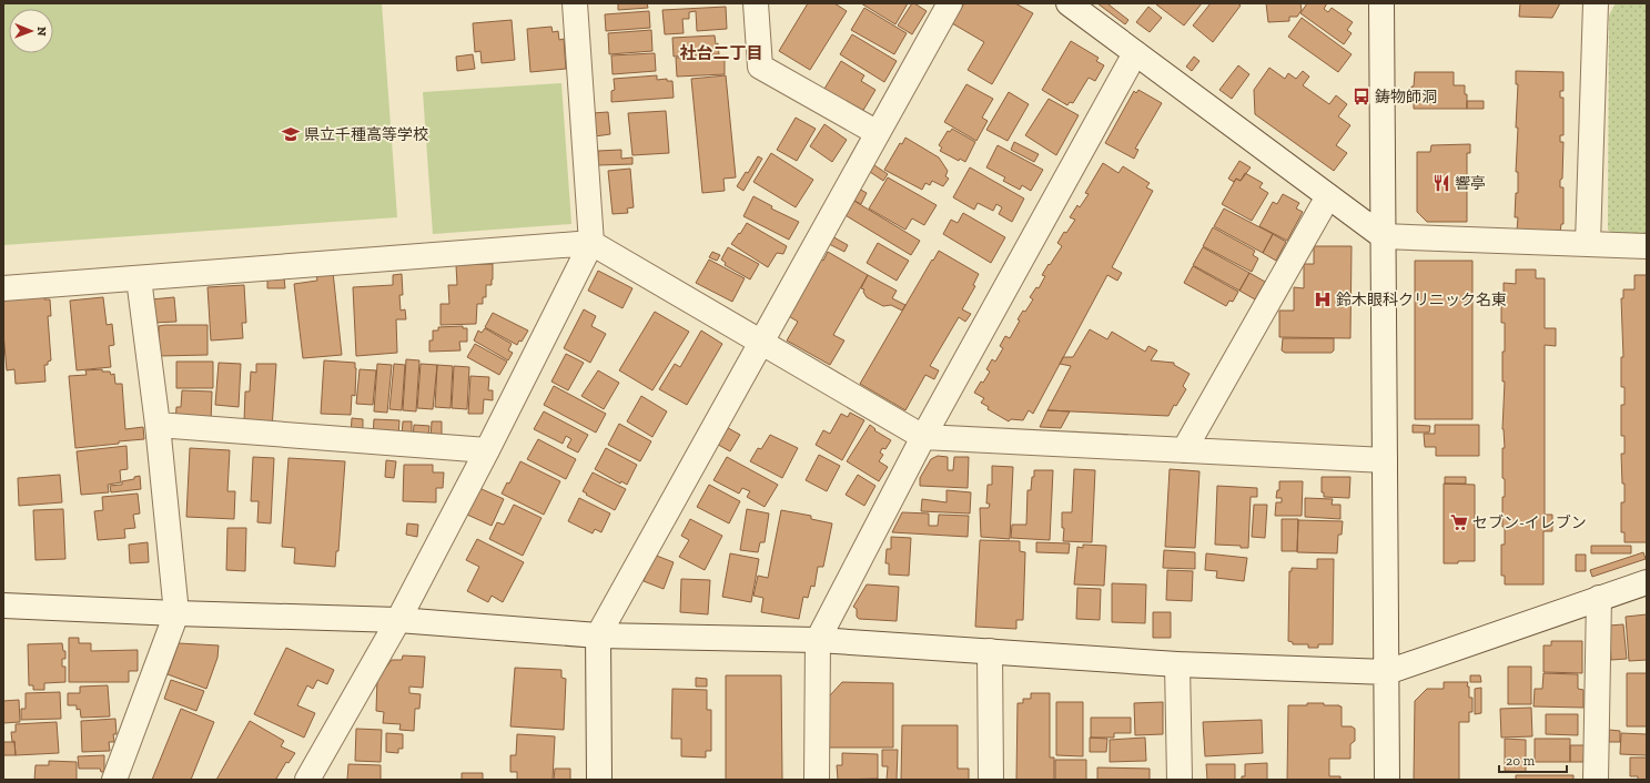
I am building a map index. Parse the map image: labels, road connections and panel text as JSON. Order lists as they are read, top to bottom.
{
  "districts": ["社台二丁目"],
  "places": {
    "bus stop": ["鋳物師洞"],
    "school or university": ["県立千種高等学校"],
    "restaurant": ["響亭"],
    "hospital": ["鈴木眼科クリニック名東"],
    "supermarket": ["セブン-イレブン"]
  },
  "scale_bar": "20 m",
  "north": "right"
}
